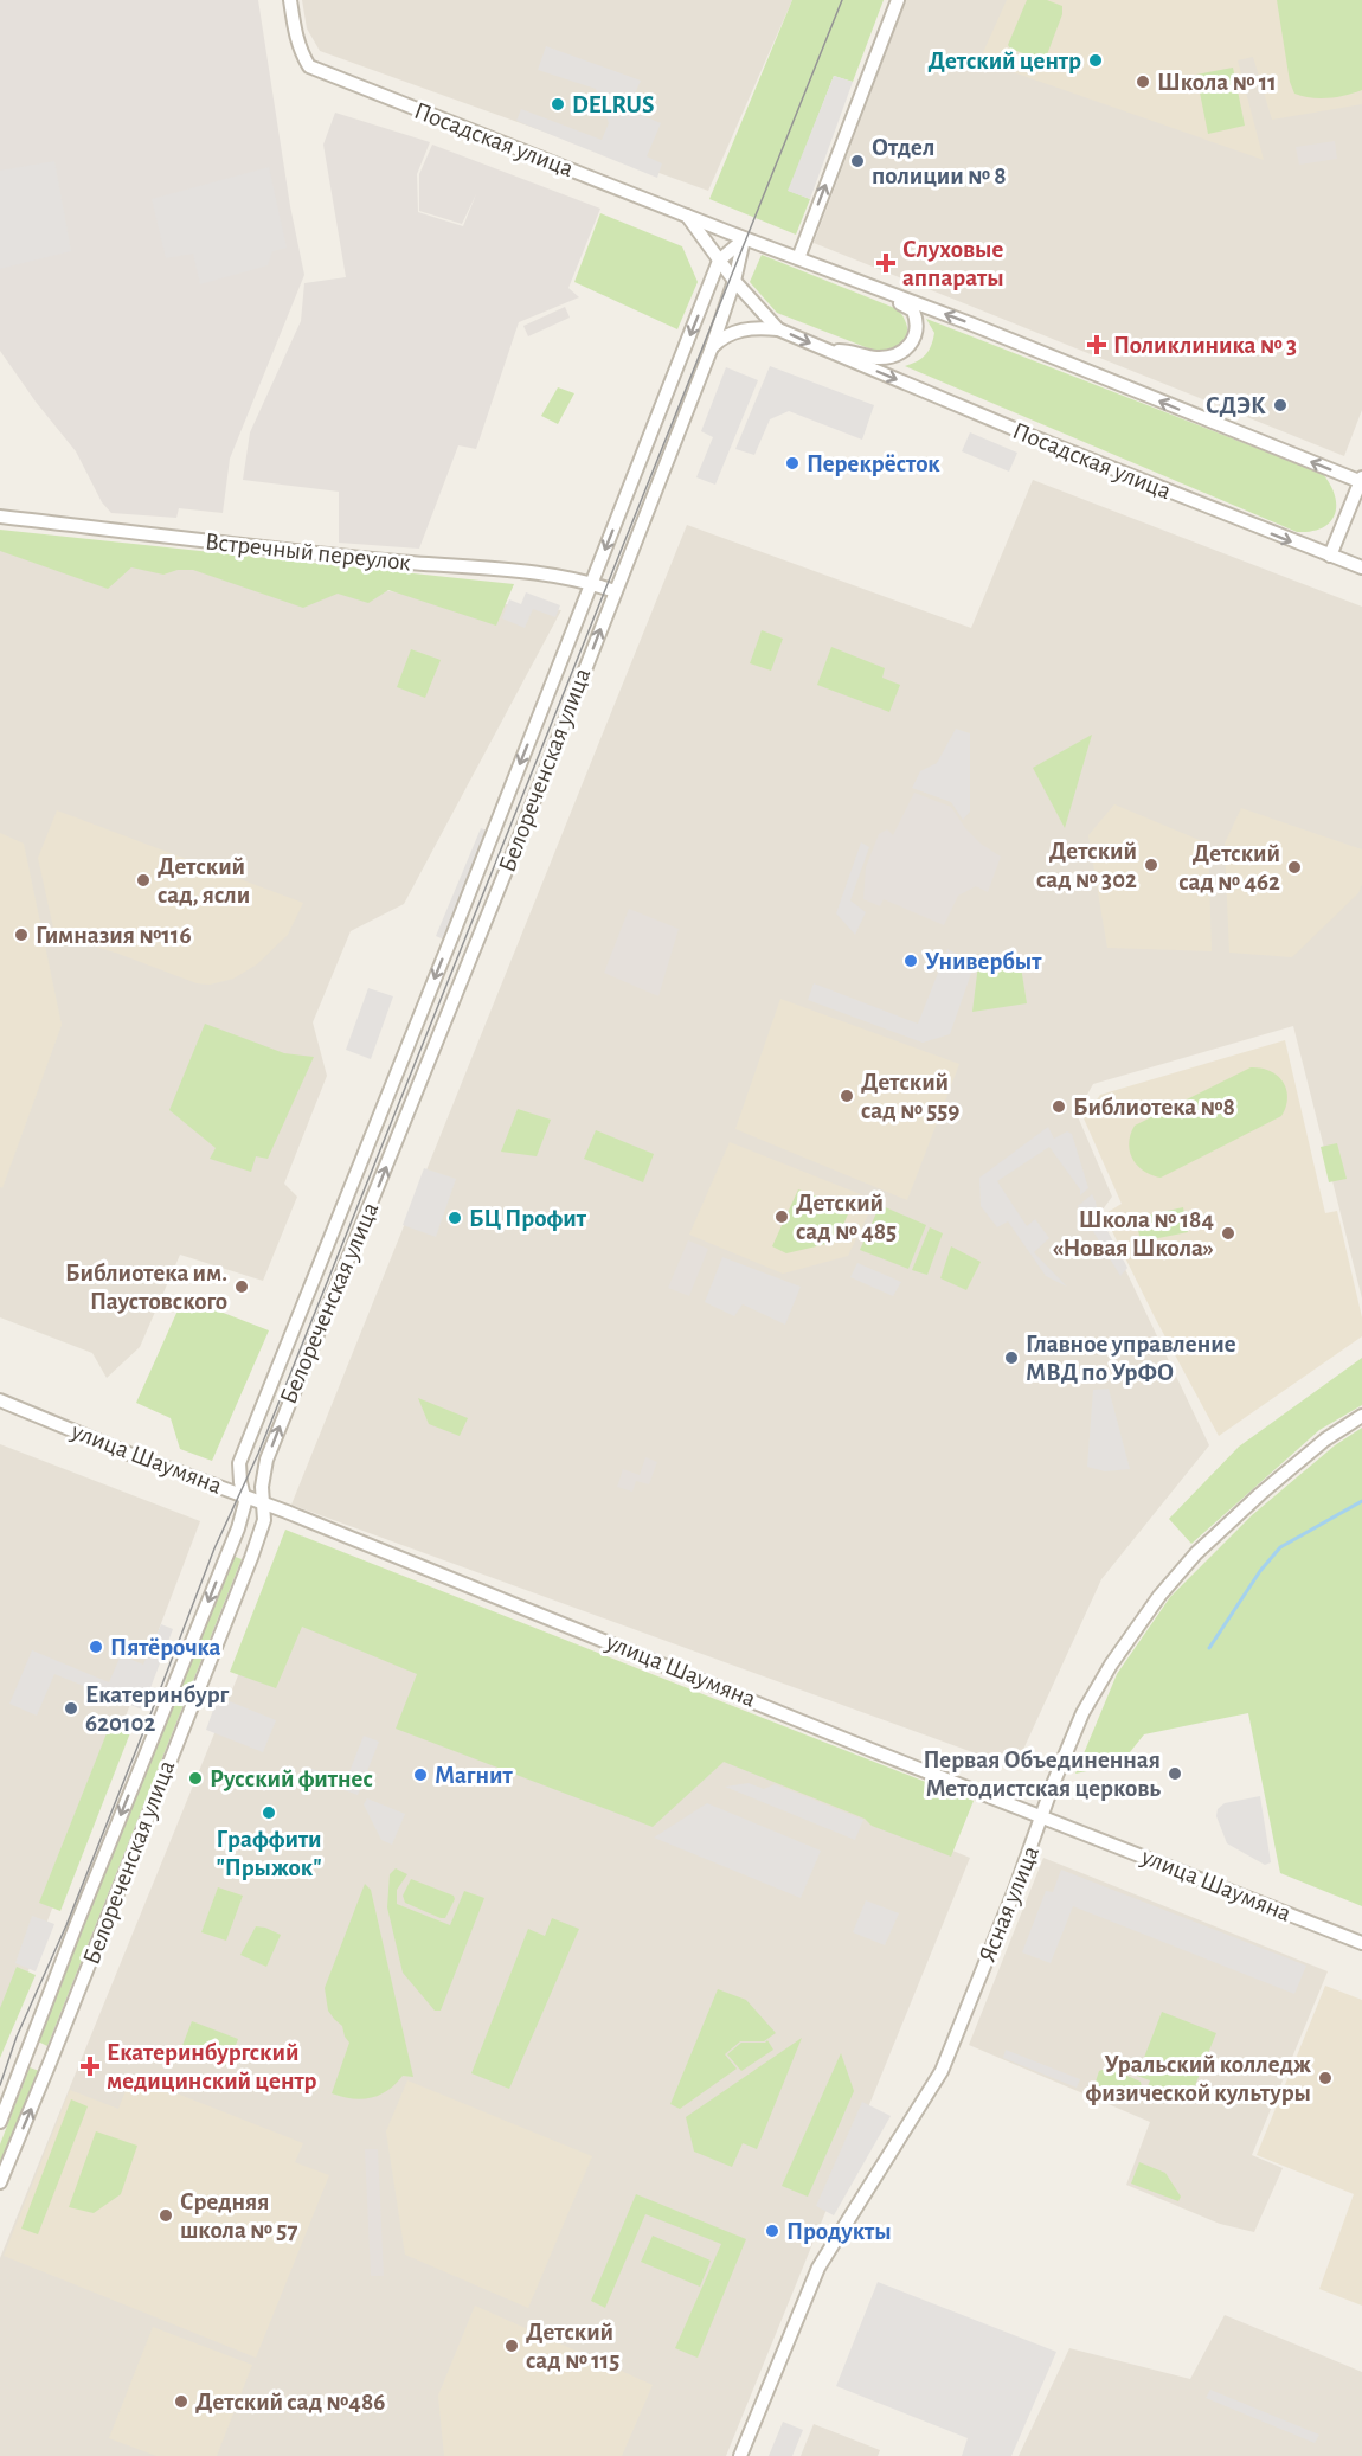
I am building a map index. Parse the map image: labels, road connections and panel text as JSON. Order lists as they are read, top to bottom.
{
  "streets": {
    "street": [
      "Посадская улица",
      "Встречный переулок",
      "Белореченская улица",
      "улица Шаумяна",
      "Ясная улица"
    ]
  },
  "crossings": [
    ["Посадская улица", "Белореченская улица"],
    ["Встречный переулок", "Белореченская улица"],
    ["Белореченская улица", "улица Шаумяна"],
    ["улица Шаумяна", "Ясная улица"]
  ],
  "places": {
    "other": [
      "Детский центр",
      "Школа № 11",
      "DELRUS",
      "Отдел полиции № 8",
      "СДЭК",
      "Перекрёсток",
      "Детский сад № 302",
      "Детский сад № 462",
      "Детский сад, ясли",
      "Гимназия №116",
      "Универбыт",
      "Детский сад № 559",
      "Библиотека №8",
      "Детский сад № 485",
      "БЦ Профит",
      "Школа № 184 «Новая Школа»",
      "Библиотека им. Паустовского",
      "Главное управление МВД по УрФО",
      "Пятёрочка",
      "Екатеринбург 620102",
      "Первая Объединенная Методистская церковь",
      "Магнит",
      "Русский фитнес",
      "Граффити \"Прыжок\"",
      "Уральский колледж физической культуры",
      "Средняя школа № 57",
      "Продукты",
      "Детский сад № 115",
      "Детский сад №486"
    ],
    "health": ["Слуховые аппараты", "Поликлиника № 3", "Екатеринбургский медицинский центр"]
  }
}
